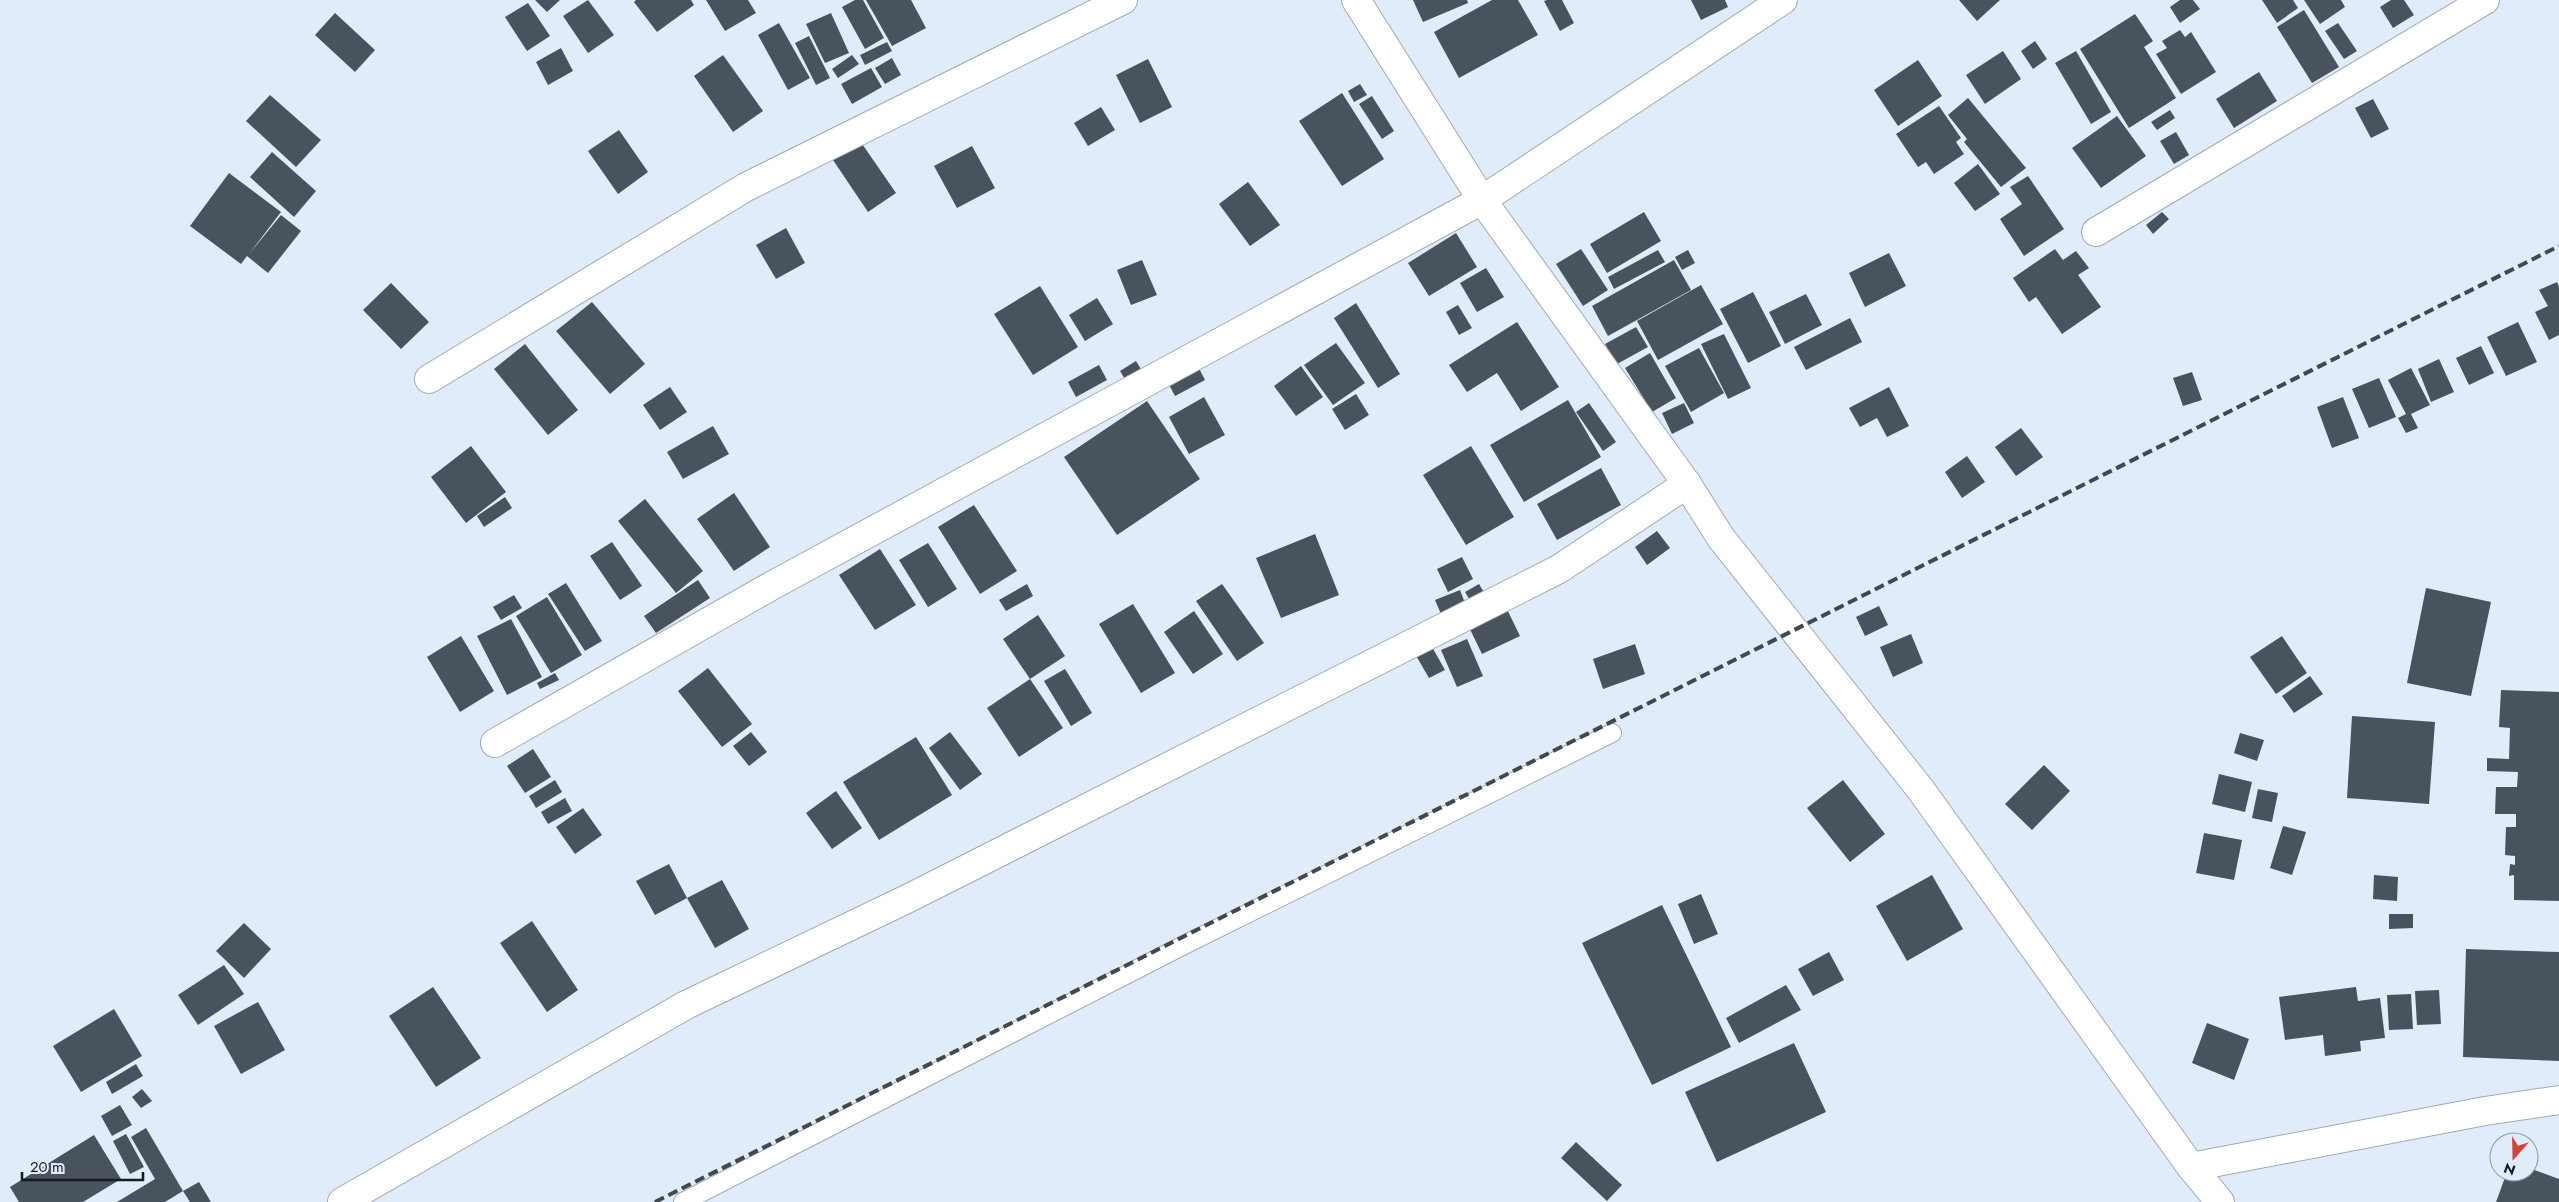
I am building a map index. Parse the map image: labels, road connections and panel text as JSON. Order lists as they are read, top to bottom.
{
  "scale_bar": "20 m",
  "north": "bottom"
}
